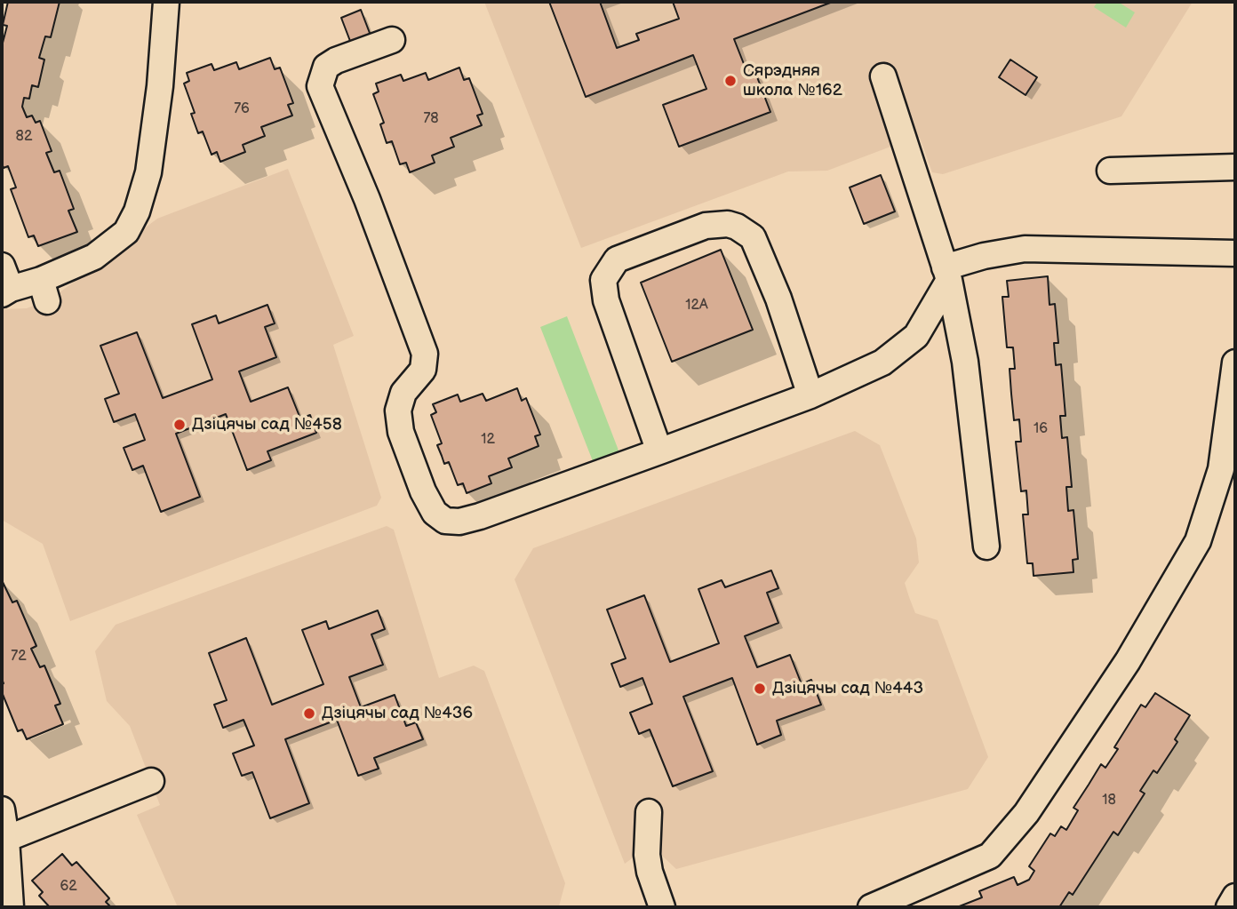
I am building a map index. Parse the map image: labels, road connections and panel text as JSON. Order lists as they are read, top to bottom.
{
  "places": [
    "Сярэдняя школа №162",
    "Дзіцячы сад №458",
    "Дзіцячы сад №443",
    "Дзіцячы сад №436"
  ],
  "house_numbers": [
    "76",
    "78",
    "82",
    "12А",
    "16",
    "12",
    "72",
    "18",
    "62"
  ]
}
